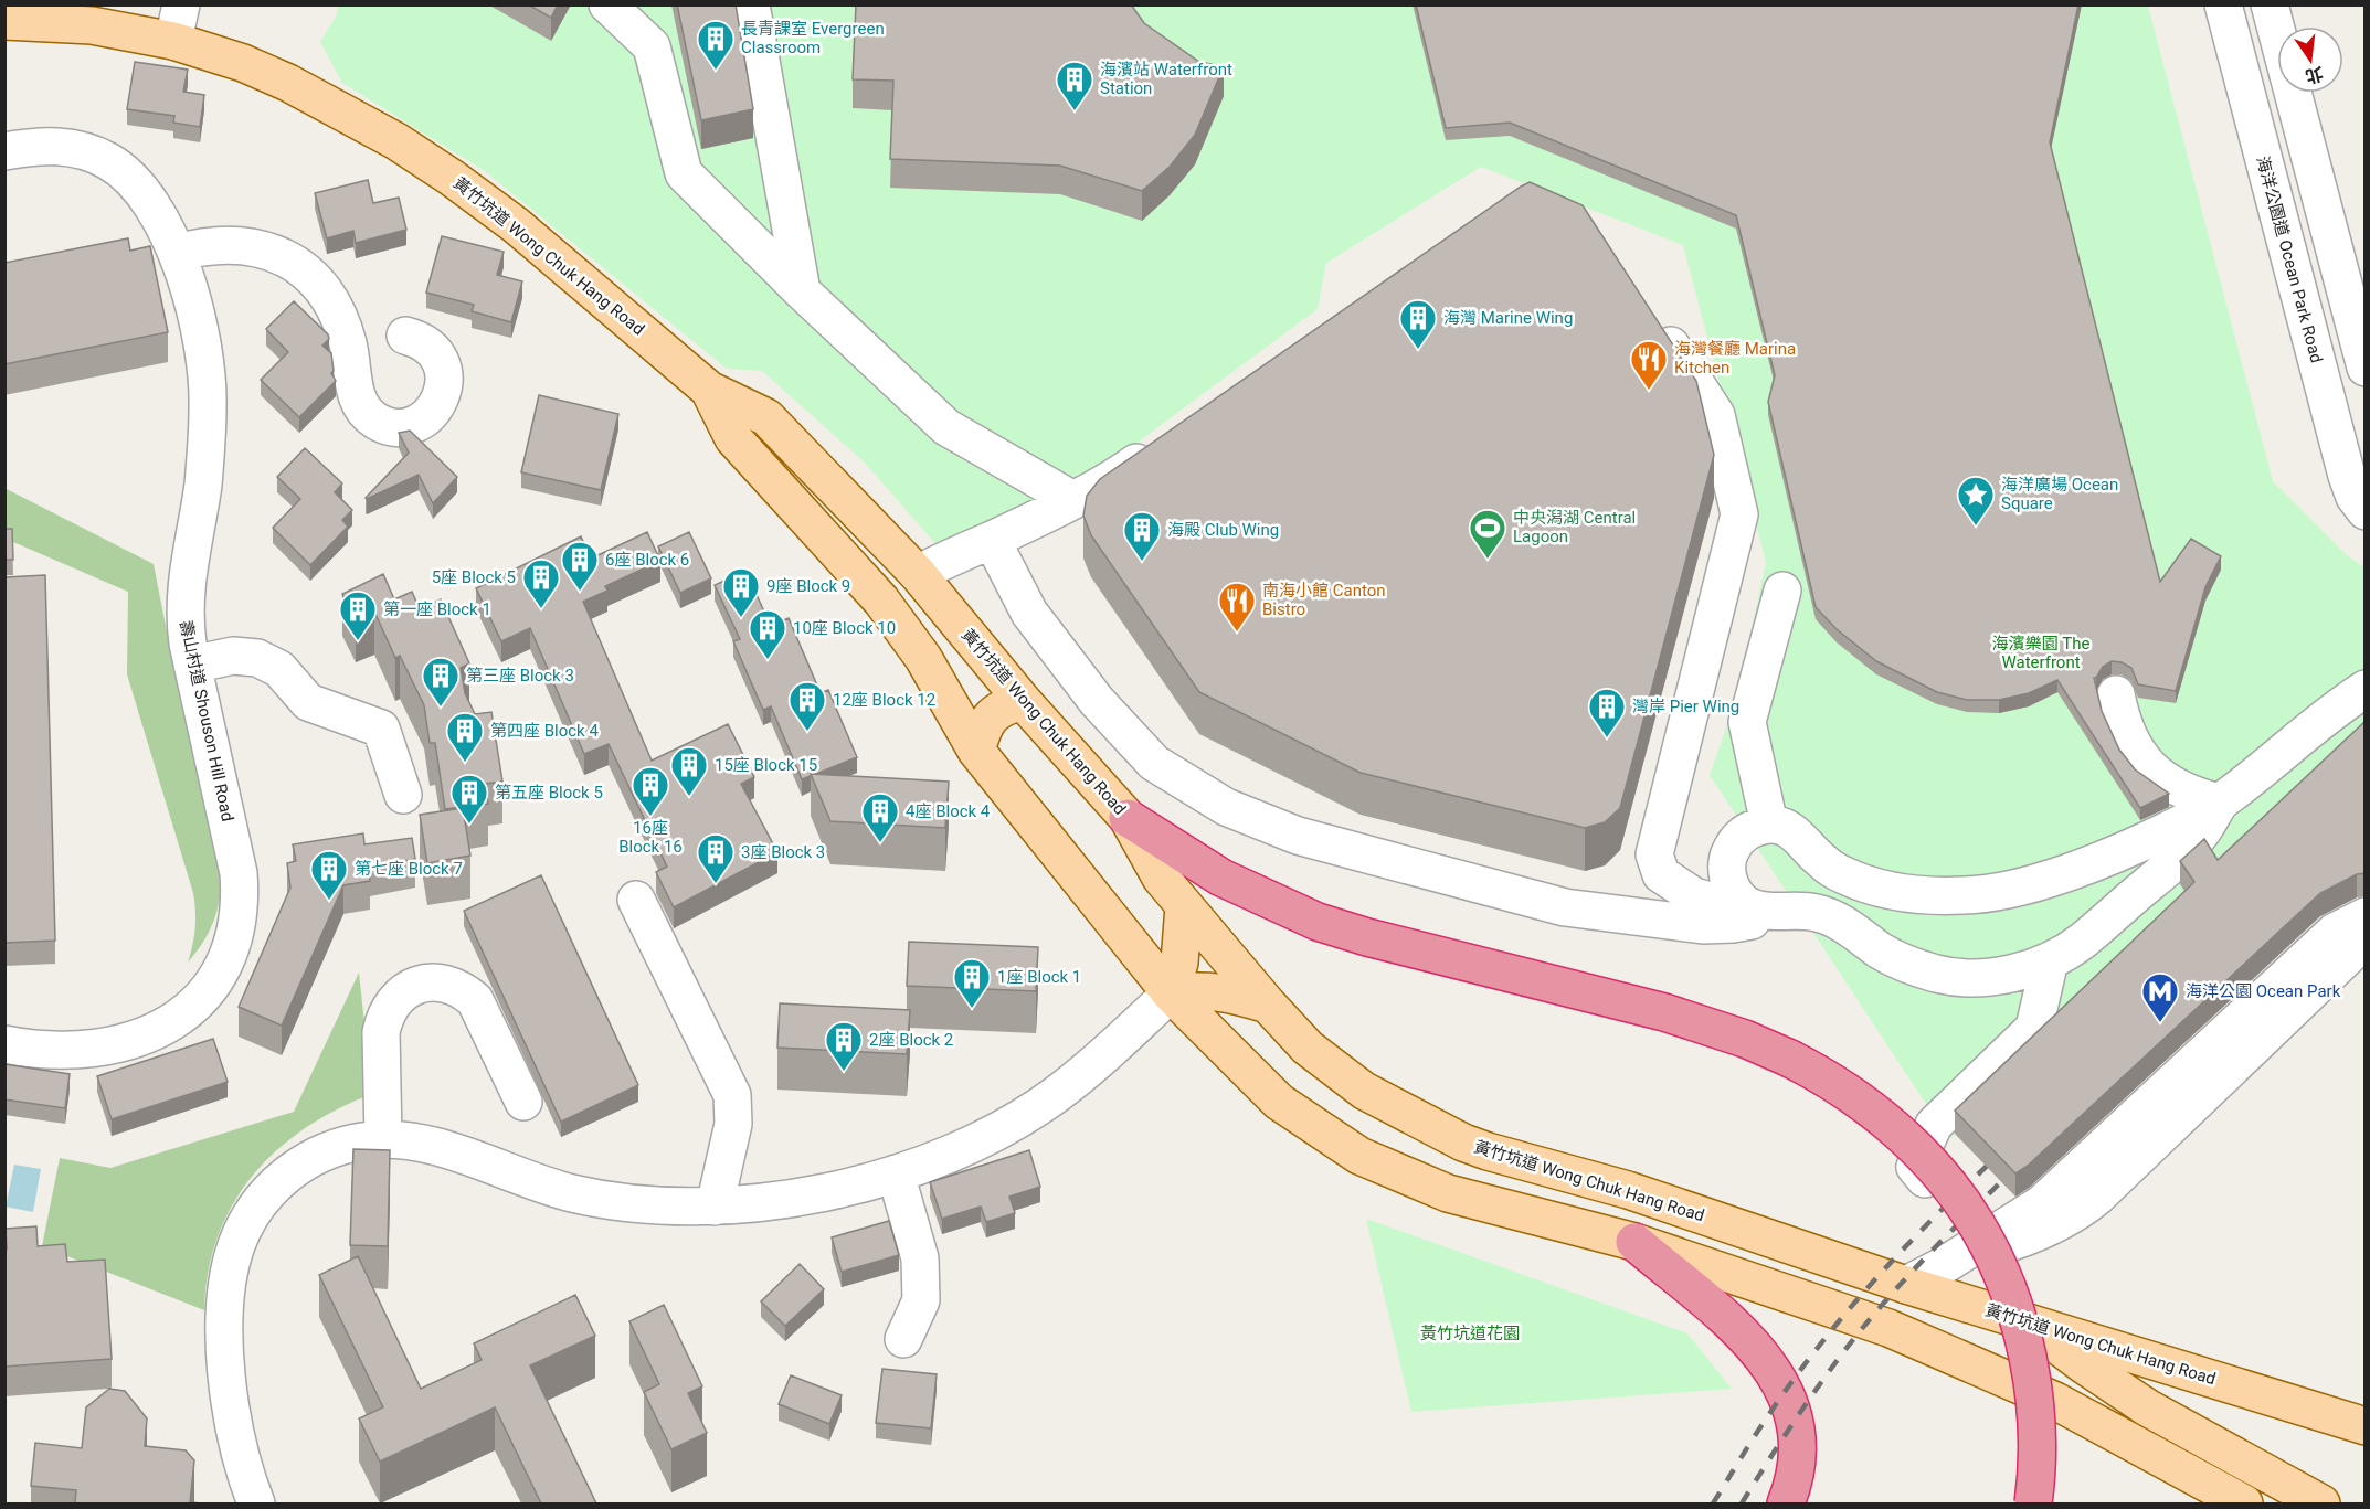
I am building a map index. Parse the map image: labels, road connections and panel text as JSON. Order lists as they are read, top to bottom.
{
  "streets": {
    "main road": ["黃竹坑道 Wong Chuk Hang Road"],
    "street": ["海洋公園道 Ocean Park Road", "壽山村道 Shouson Hill Road"]
  },
  "parks": ["海濱樂園 The Waterfront", "黃竹坑道花園"],
  "places": {
    "building": [
      "長青課室 Evergreen Classroom",
      "海濱站 Waterfront Station",
      "海灣 Marine Wing",
      "海殿 Club Wing",
      "6座 Block 6",
      "5座 Block 5",
      "9座 Block 9",
      "第一座 Block 1",
      "10座 Block 10",
      "第三座 Block 3",
      "12座 Block 12",
      "灣岸 Pier Wing",
      "第四座 Block 4",
      "15座 Block 15",
      "16座 Block 16",
      "第五座 Block 5",
      "4座 Block 4",
      "3座 Block 3",
      "第七座 Block 7",
      "1座 Block 1",
      "2座 Block 2"
    ],
    "restaurant": ["海灣餐廳 Marina Kitchen", "南海小館 Canton Bistro"],
    "place": ["海洋廣場 Ocean Square"],
    "sports": ["中央潟湖 Central Lagoon"],
    "metro station": ["海洋公園 Ocean Park"]
  },
  "north": "bottom"
}
